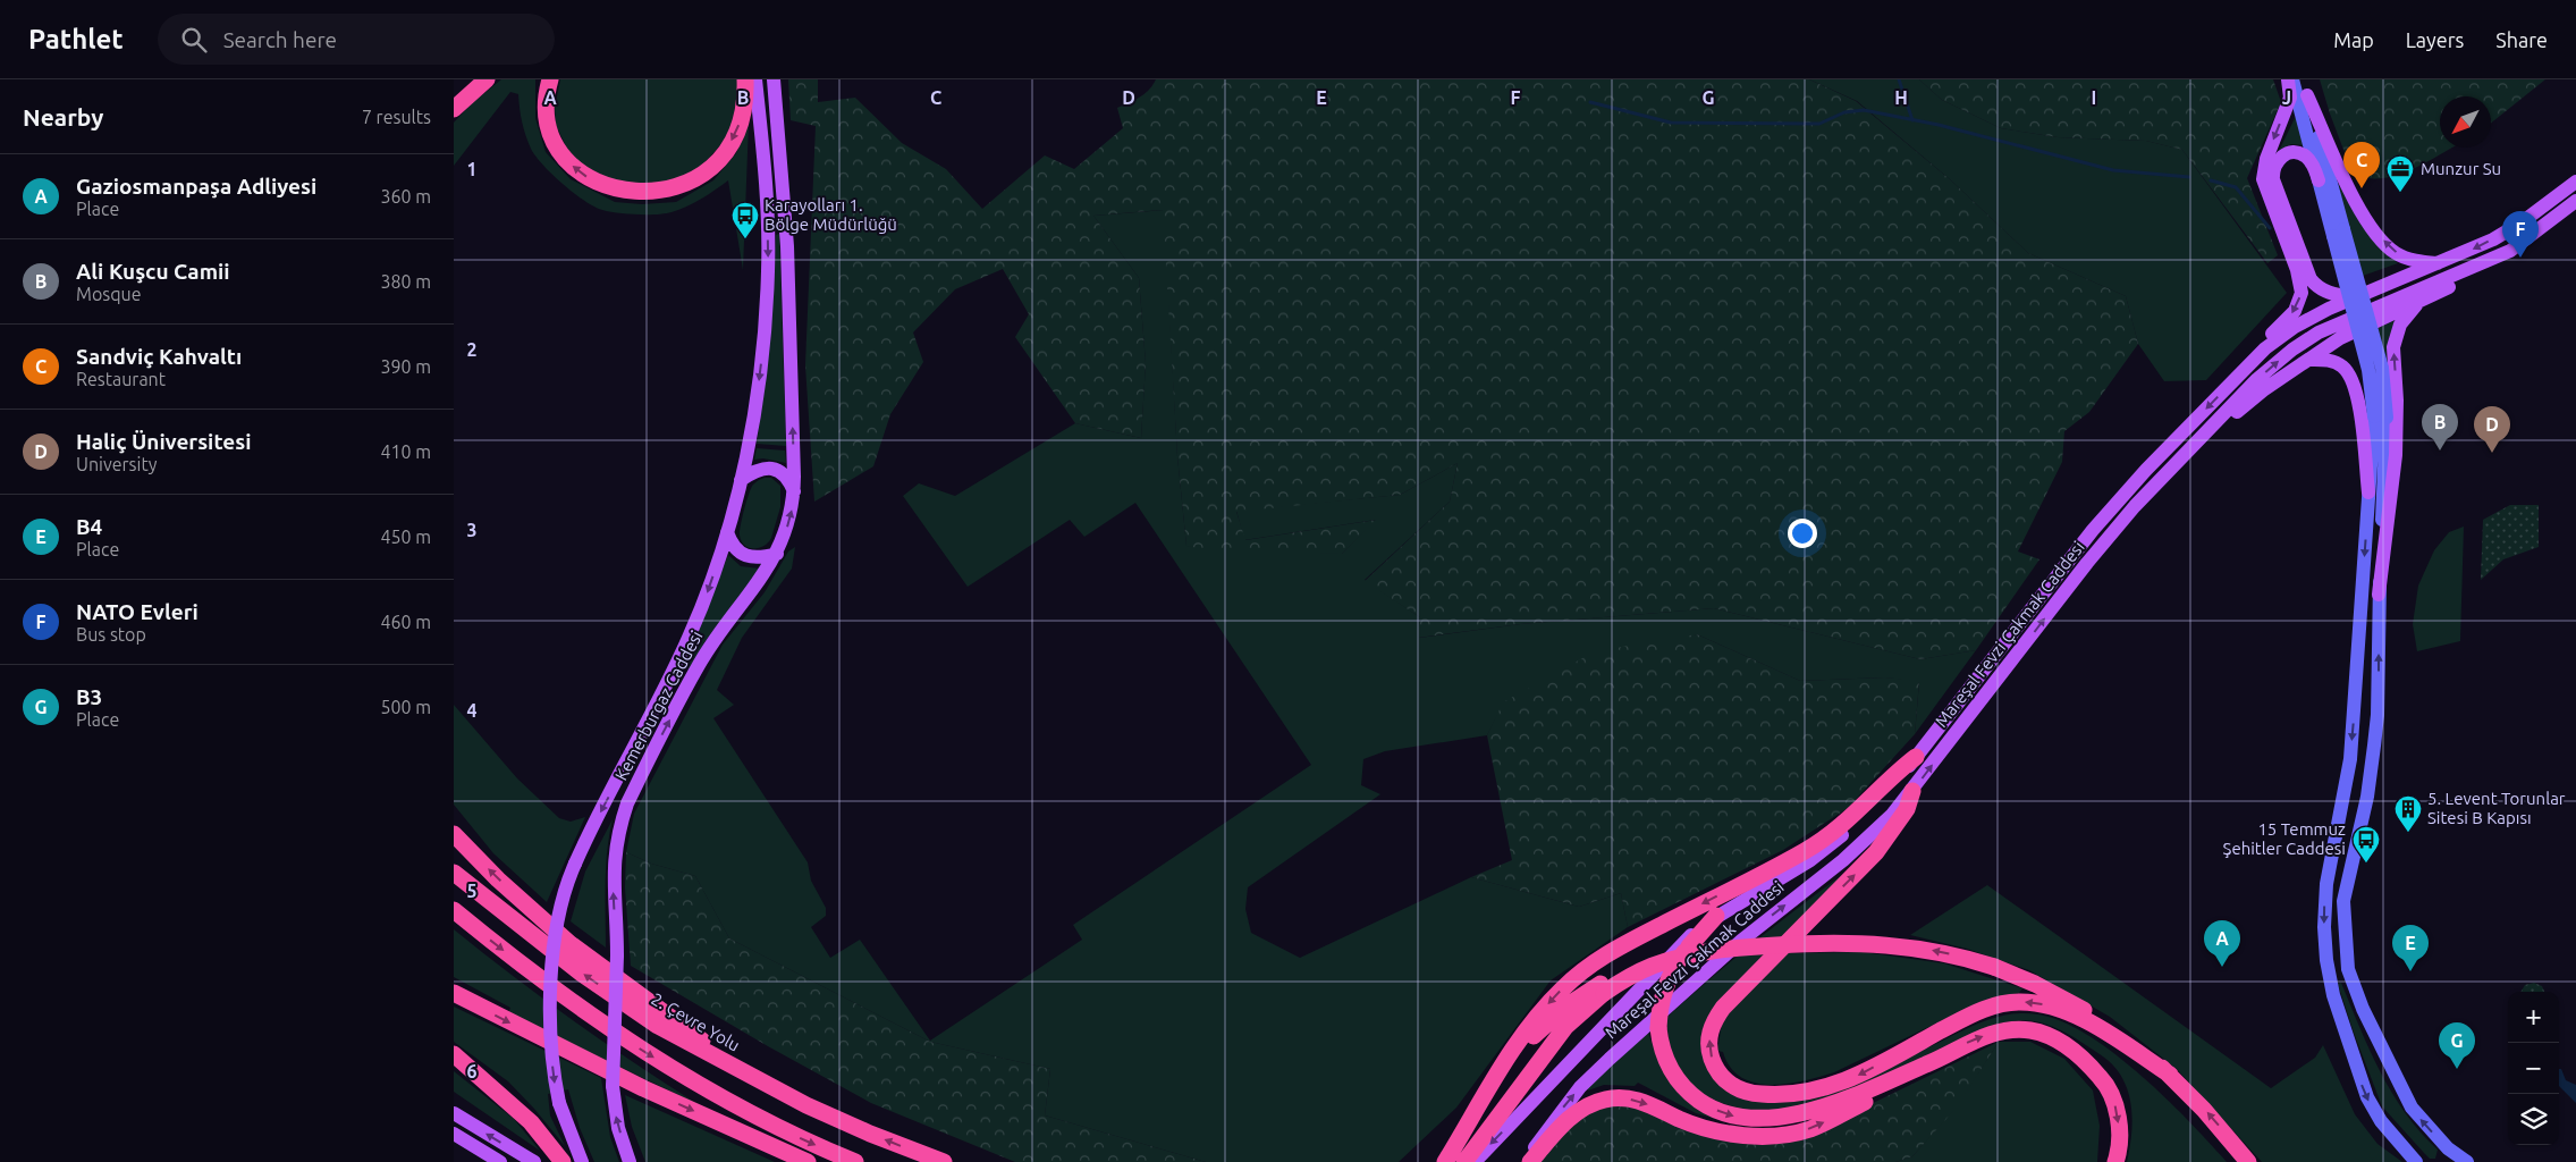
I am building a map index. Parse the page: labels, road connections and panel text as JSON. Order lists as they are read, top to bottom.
{
  "streets": {
    "highway": ["2. Çevre Yolu"],
    "main road": ["Mareşal Fevzi Çakmak Caddesi", "Kemerburgaz Caddesi"]
  },
  "places": {
    "office": ["Munzur Su"],
    "bus stop": ["Karayolları 1. Bölge Müdürlüğü", "15 Temmuz Şehitler Caddesi"],
    "building": ["5. Levent Torunlar Sitesi B Kapısı"]
  },
  "north": "bottom left",
  "page": {
    "header": "Pathlet",
    "search": "Search here",
    "nav": ["Map", "Layers", "Share"],
    "heading": ["Nearby", "7 results"],
    "pins": [
      "C",
      "F",
      "B",
      "D",
      "A",
      "E",
      "G"
    ],
    "list": [
      {
        "mark": "A",
        "name": "Gaziosmanpaşa Adliyesi",
        "note": "Place",
        "value": "360 m"
      },
      {
        "mark": "B",
        "name": "Ali Kuşcu Camii",
        "note": "Mosque",
        "value": "380 m"
      },
      {
        "mark": "C",
        "name": "Sandviç Kahvaltı",
        "note": "Restaurant",
        "value": "390 m"
      },
      {
        "mark": "D",
        "name": "Haliç Üniversitesi",
        "note": "University",
        "value": "410 m"
      },
      {
        "mark": "E",
        "name": "B4",
        "note": "Place",
        "value": "450 m"
      },
      {
        "mark": "F",
        "name": "NATO Evleri",
        "note": "Bus stop",
        "value": "460 m"
      },
      {
        "mark": "G",
        "name": "B3",
        "note": "Place",
        "value": "500 m"
      }
    ],
    "map_buttons": ["+", "−"]
  },
  "grid": {
    "columns": [
      "A",
      "B",
      "C",
      "D",
      "E",
      "F",
      "G",
      "H",
      "I",
      "J"
    ],
    "rows": [
      "1",
      "2",
      "3",
      "4",
      "5",
      "6"
    ]
  }
}
